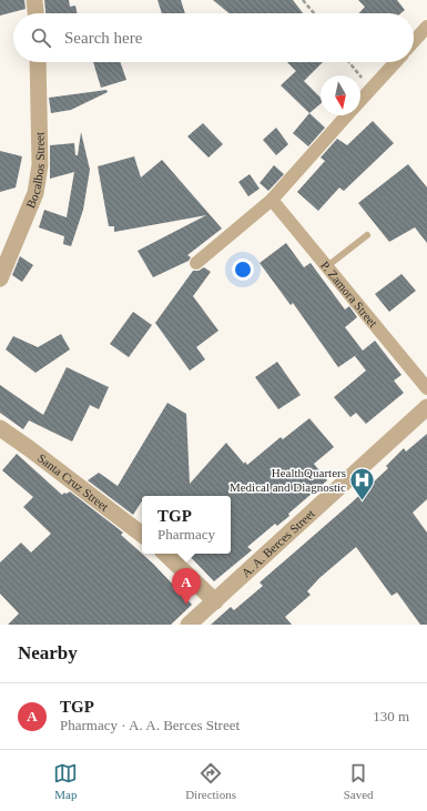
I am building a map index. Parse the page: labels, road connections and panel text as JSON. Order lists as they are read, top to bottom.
{
  "streets": {
    "street": [
      "Bocalbos Street",
      "P. Zamora Street",
      "Santa Cruz Street",
      "A. A. Berces Street"
    ]
  },
  "places": {
    "hospital": ["HealthQuarters Medical and Diagnostic"]
  },
  "north": "bottom",
  "page": {
    "search": "Search here",
    "popup": ["TGP", "Pharmacy"],
    "pins": "A",
    "heading": "Nearby",
    "list": [
      {
        "mark": "A",
        "name": "TGP",
        "note": "Pharmacy · A. A. Berces Street",
        "value": "130 m"
      }
    ],
    "nav": ["Map", "Directions", "Saved"]
  }
}
